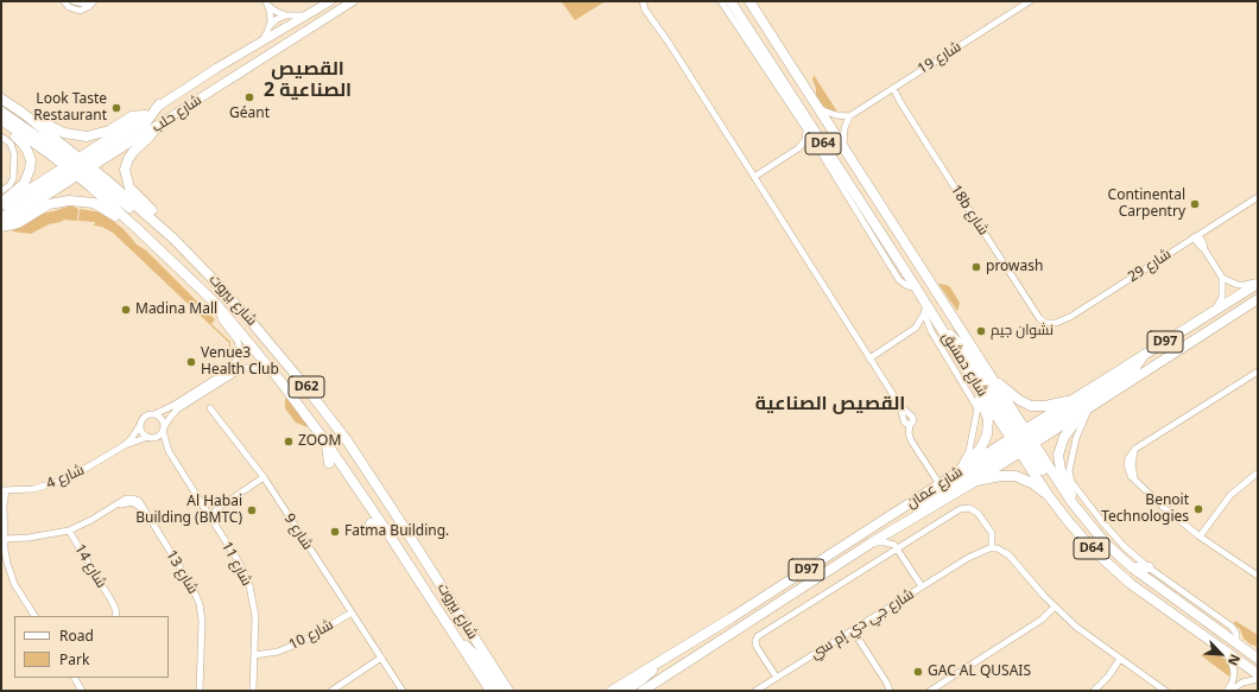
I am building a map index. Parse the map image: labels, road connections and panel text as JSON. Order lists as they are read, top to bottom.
{
  "streets": {
    "main road": [
      "D64",
      "شارع بيروت",
      "D97",
      "شارع دمشق",
      "D62",
      "شارع عمان"
    ],
    "street": [
      "شارع 19",
      "شارع حلب",
      "18b شارع",
      "شارع 29",
      "شارع 4",
      "شارع 9",
      "شارع 11",
      "شارع 14",
      "شارع 13",
      "شارع جي دي إم سي",
      "شارع 10"
    ]
  },
  "crossings": [
    ["شارع 19", "18b شارع"],
    ["شارع حلب", "شارع بيروت"],
    ["18b شارع", "شارع 29"],
    ["شارع دمشق", "شارع عمان"],
    ["شارع 4", "شارع 11"],
    ["شارع 9", "شارع 10"],
    ["شارع 11", "شارع 10"],
    ["شارع 14", "شارع 13"]
  ],
  "districts": ["القصيص الصناعية 2", "القصيص الصناعية"],
  "places": [
    "Géant",
    "Look Taste Restaurant",
    "Continental Carpentry",
    "prowash",
    "Madina Mall",
    "نشوان جيم",
    "Venue3 Health Club",
    "ZOOM",
    "Benoit Technologies",
    "Al Habai Building (BMTC)",
    "Fatma Building.",
    "GAC AL QUSAIS"
  ],
  "legend": ["Road", "Park"],
  "north": "bottom right"
}
